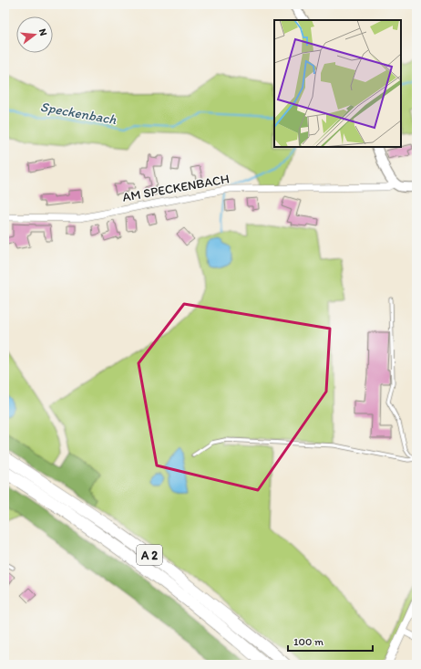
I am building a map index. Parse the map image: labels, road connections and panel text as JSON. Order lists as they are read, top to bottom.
{
  "streets": {
    "highway": ["A 2"],
    "street": ["AM SPECKENBACH"]
  },
  "water": ["Speckenbach"],
  "scale_bar": "100 m",
  "north": "right"
}
